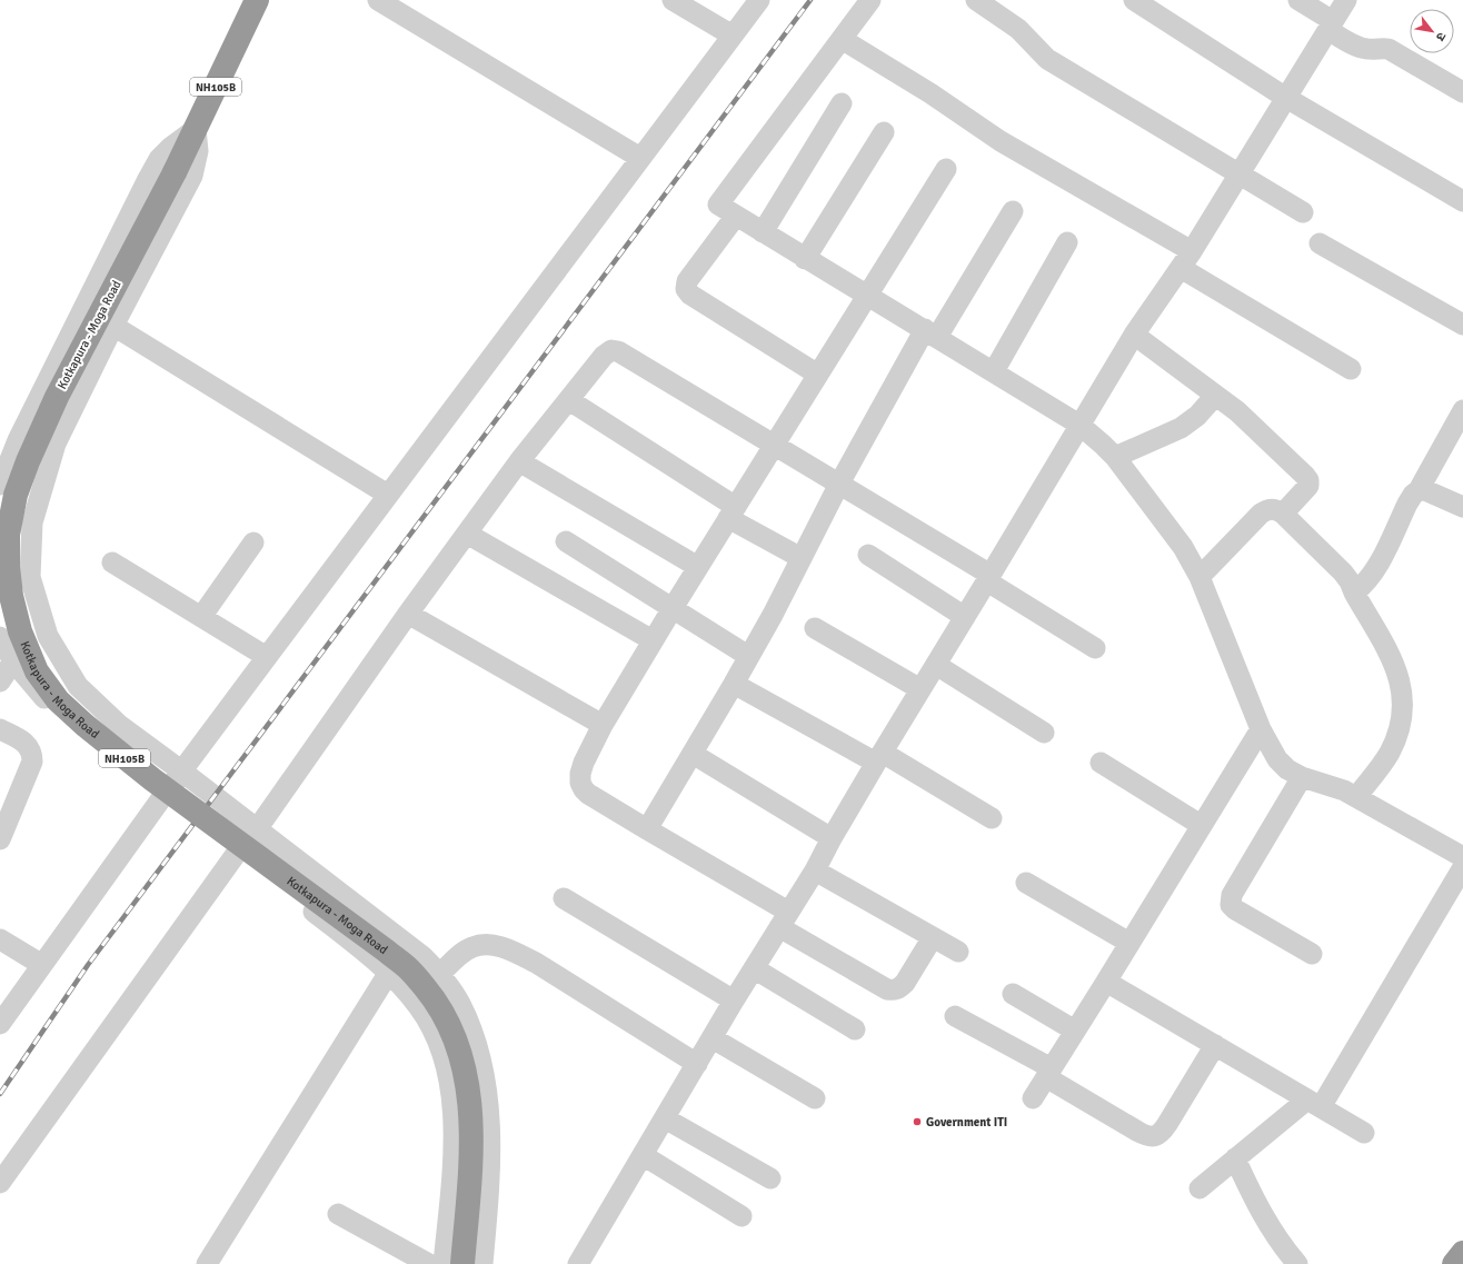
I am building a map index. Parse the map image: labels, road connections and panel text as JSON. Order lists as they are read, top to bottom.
{
  "streets": {
    "highway": ["NH105B", "Kotkapura - Moga Road"]
  },
  "places": ["Government ITI"],
  "north": "bottom right"
}
